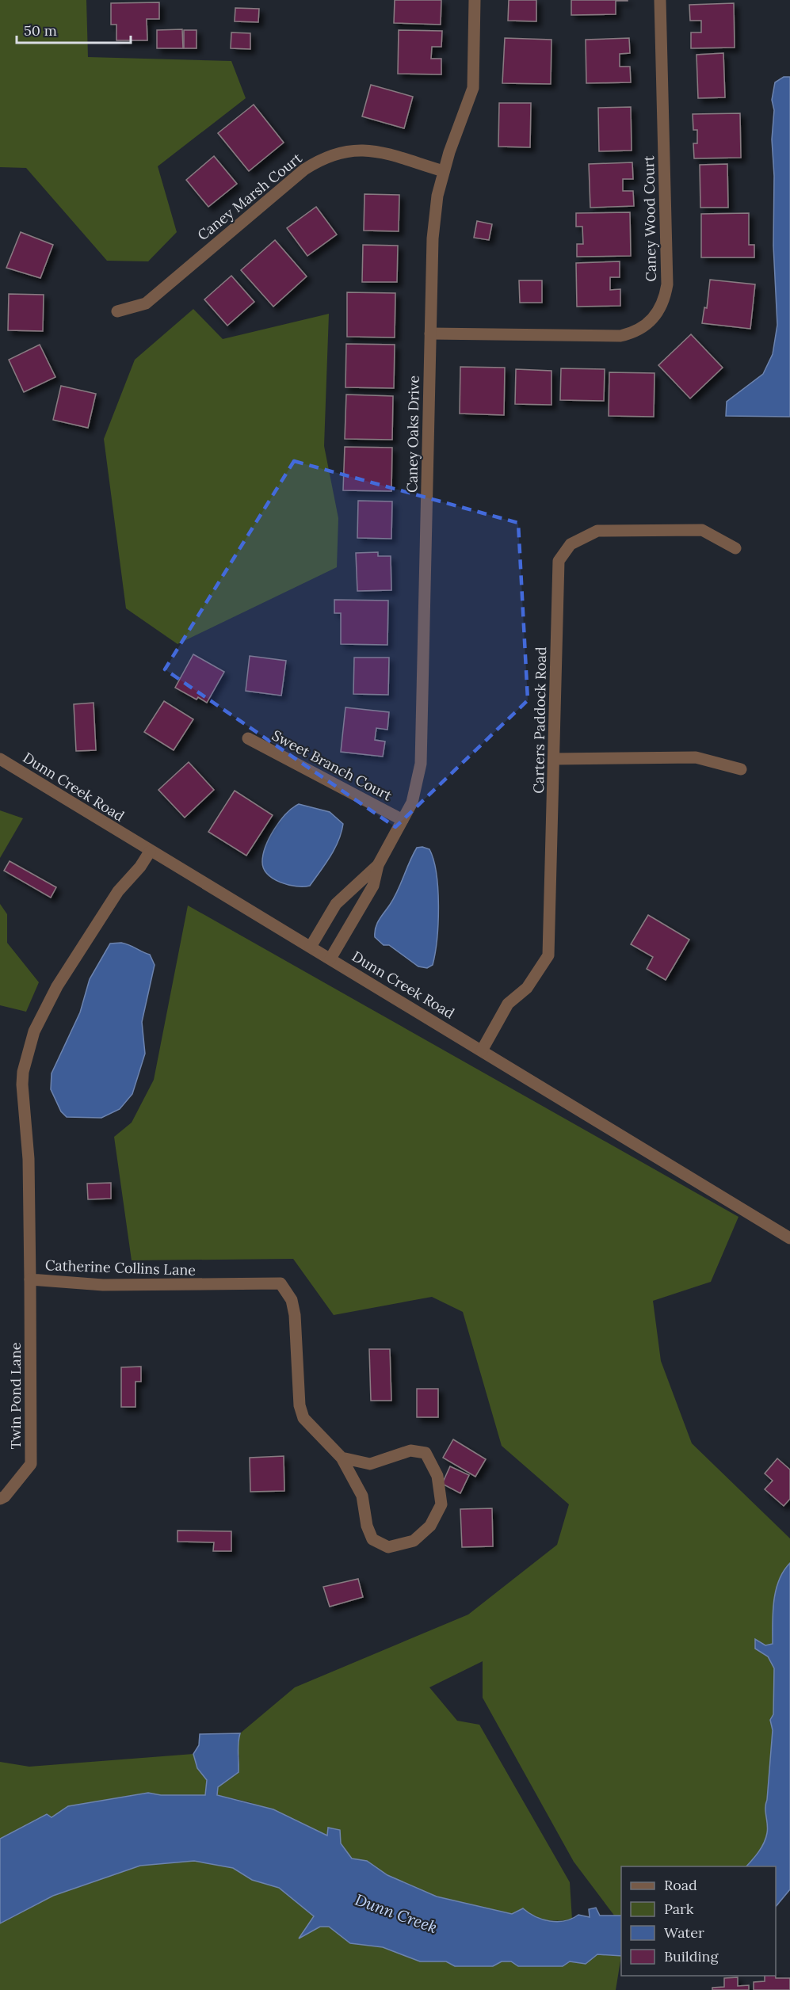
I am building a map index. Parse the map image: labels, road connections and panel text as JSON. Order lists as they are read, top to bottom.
{
  "streets": {
    "street": [
      "Caney Marsh Court",
      "Caney Wood Court",
      "Caney Oaks Drive",
      "Carters Paddock Road",
      "Sweet Branch Court",
      "Dunn Creek Road",
      "Catherine Collins Lane",
      "Twin Pond Lane"
    ]
  },
  "crossings": [
    ["Caney Marsh Court", "Caney Oaks Drive"],
    ["Caney Wood Court", "Caney Oaks Drive"],
    ["Caney Oaks Drive", "Sweet Branch Court"],
    ["Caney Oaks Drive", "Dunn Creek Road"],
    ["Carters Paddock Road", "Dunn Creek Road"],
    ["Dunn Creek Road", "Catherine Collins Lane"],
    ["Catherine Collins Lane", "Twin Pond Lane"]
  ],
  "water": ["Dunn Creek"],
  "legend": [
    "Road",
    "Park",
    "Water",
    "Building"
  ],
  "scale_bar": "50 m"
}
